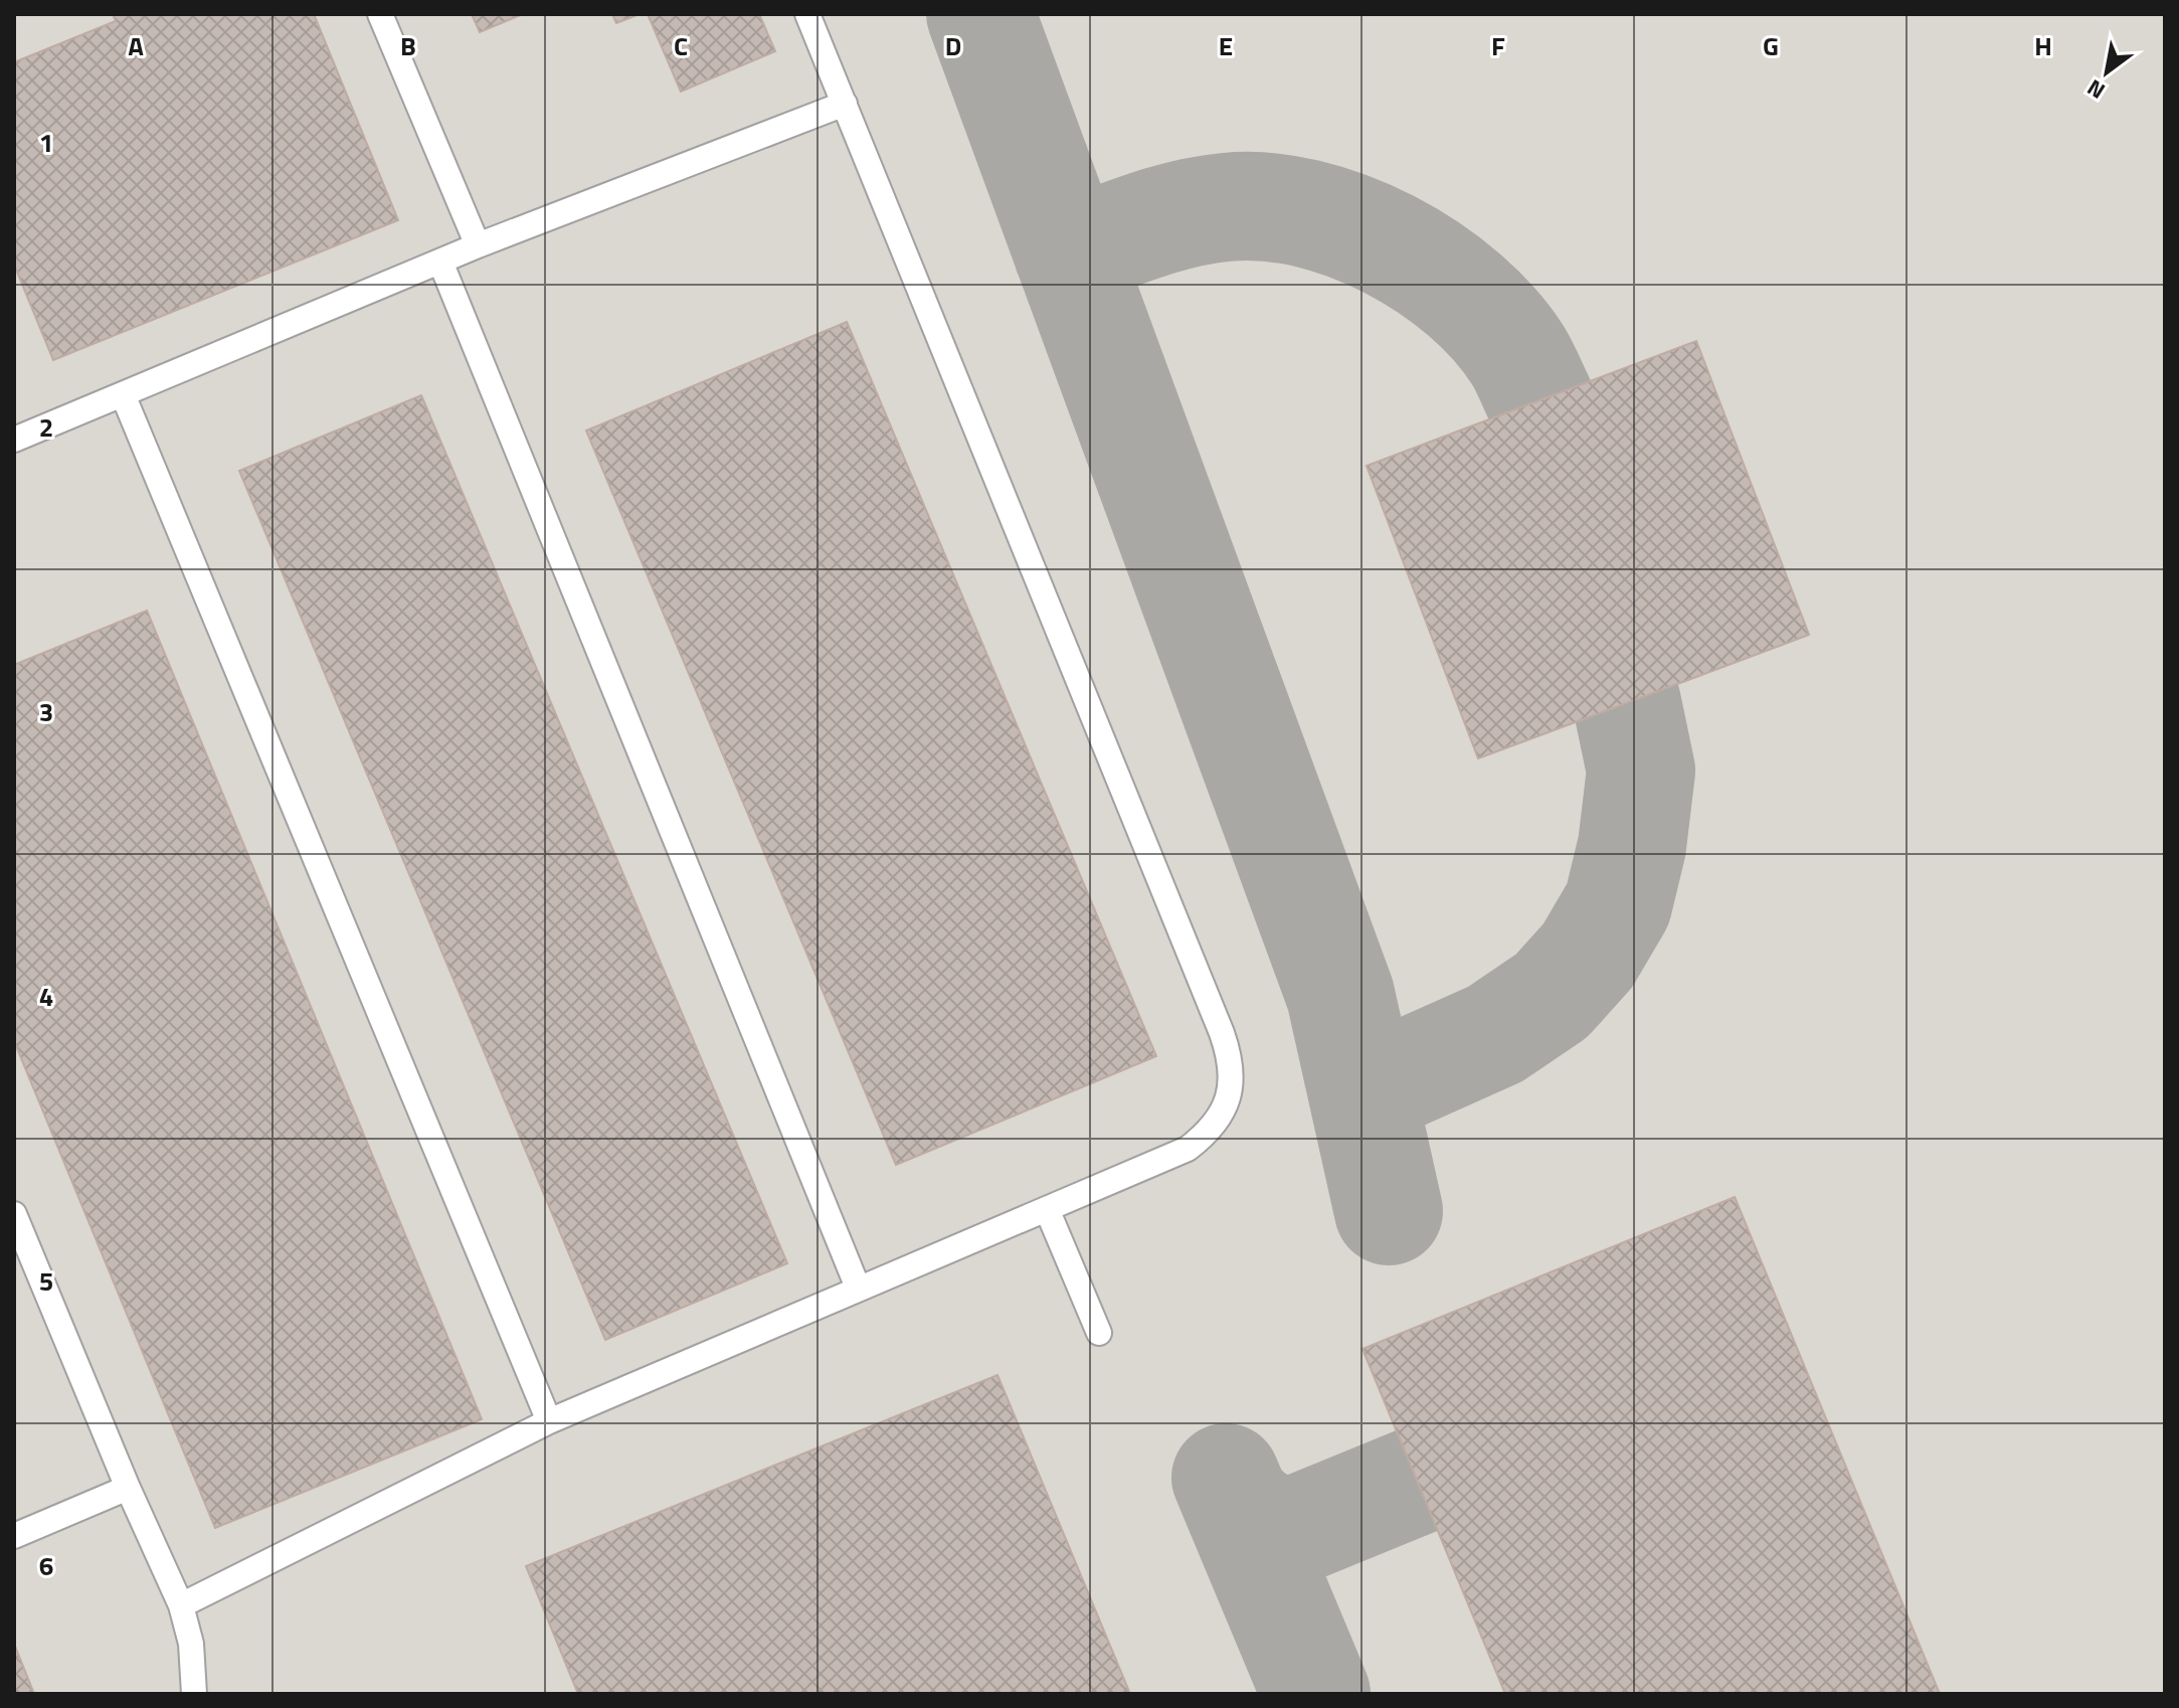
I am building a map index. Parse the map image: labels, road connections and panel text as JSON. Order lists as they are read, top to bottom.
{
  "north": "bottom left",
  "grid": {
    "columns": [
      "A",
      "B",
      "C",
      "D",
      "E",
      "F",
      "G",
      "H"
    ],
    "rows": [
      "1",
      "2",
      "3",
      "4",
      "5",
      "6"
    ]
  }
}
